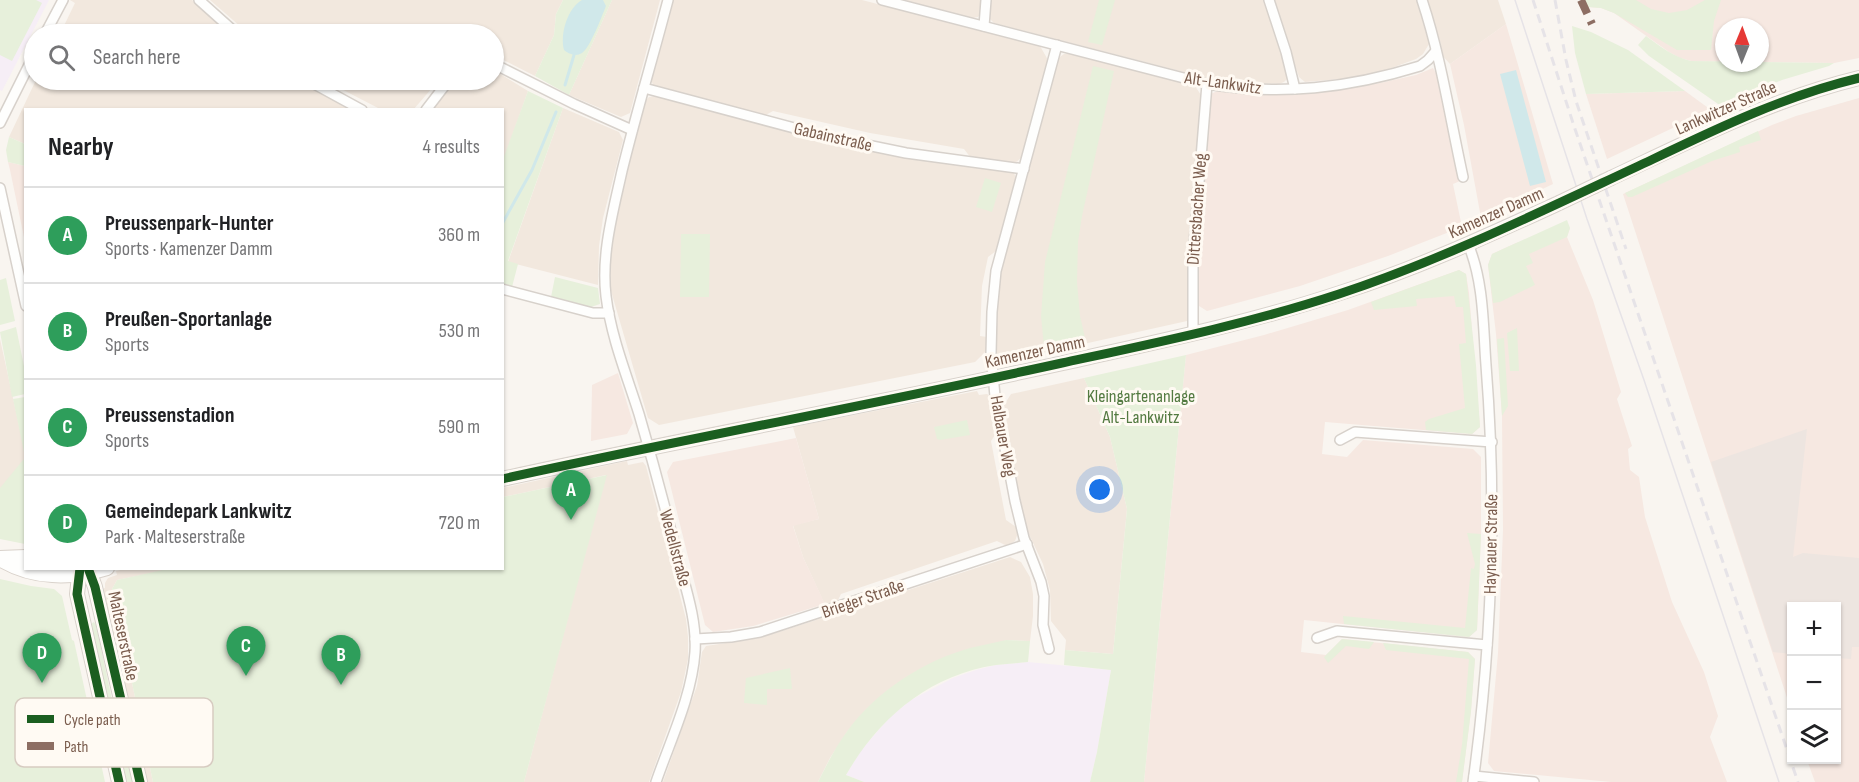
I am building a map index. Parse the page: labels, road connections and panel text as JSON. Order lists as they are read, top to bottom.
{
  "streets": {
    "main road": ["Lankwitzer Straße", "Kamenzer Damm", "Malteserstraße"],
    "street": [
      "Alt-Lankwitz",
      "Gabainstraße",
      "Dittersbacher Weg",
      "Halbauer Weg",
      "Haynauer Straße",
      "Wedellstraße",
      "Brieger Straße"
    ]
  },
  "crossings": [
    ["Alt-Lankwitz", "Dittersbacher Weg"],
    ["Alt-Lankwitz", "Halbauer Weg"],
    ["Lankwitzer Straße", "Kamenzer Damm"],
    ["Gabainstraße", "Halbauer Weg"],
    ["Gabainstraße", "Wedellstraße"],
    ["Dittersbacher Weg", "Kamenzer Damm"],
    ["Kamenzer Damm", "Halbauer Weg"],
    ["Kamenzer Damm", "Haynauer Straße"],
    ["Kamenzer Damm", "Wedellstraße"],
    ["Halbauer Weg", "Brieger Straße"],
    ["Wedellstraße", "Brieger Straße"]
  ],
  "parks": ["Kleingartenanlage Alt-Lankwitz"],
  "legend": ["Cycle path", "Path"],
  "north": "top",
  "page": {
    "search": "Search here",
    "heading": ["Nearby", "4 results"],
    "list": [
      {
        "mark": "A",
        "name": "Preussenpark-Hunter",
        "note": "Sports · Kamenzer Damm",
        "value": "360 m"
      },
      {
        "mark": "B",
        "name": "Preußen-Sportanlage",
        "note": "Sports",
        "value": "530 m"
      },
      {
        "mark": "C",
        "name": "Preussenstadion",
        "note": "Sports",
        "value": "590 m"
      },
      {
        "mark": "D",
        "name": "Gemeindepark Lankwitz",
        "note": "Park · Malteserstraße",
        "value": "720 m"
      }
    ],
    "pins": [
      "A",
      "C",
      "D",
      "B"
    ],
    "map_buttons": ["+", "−"]
  }
}
